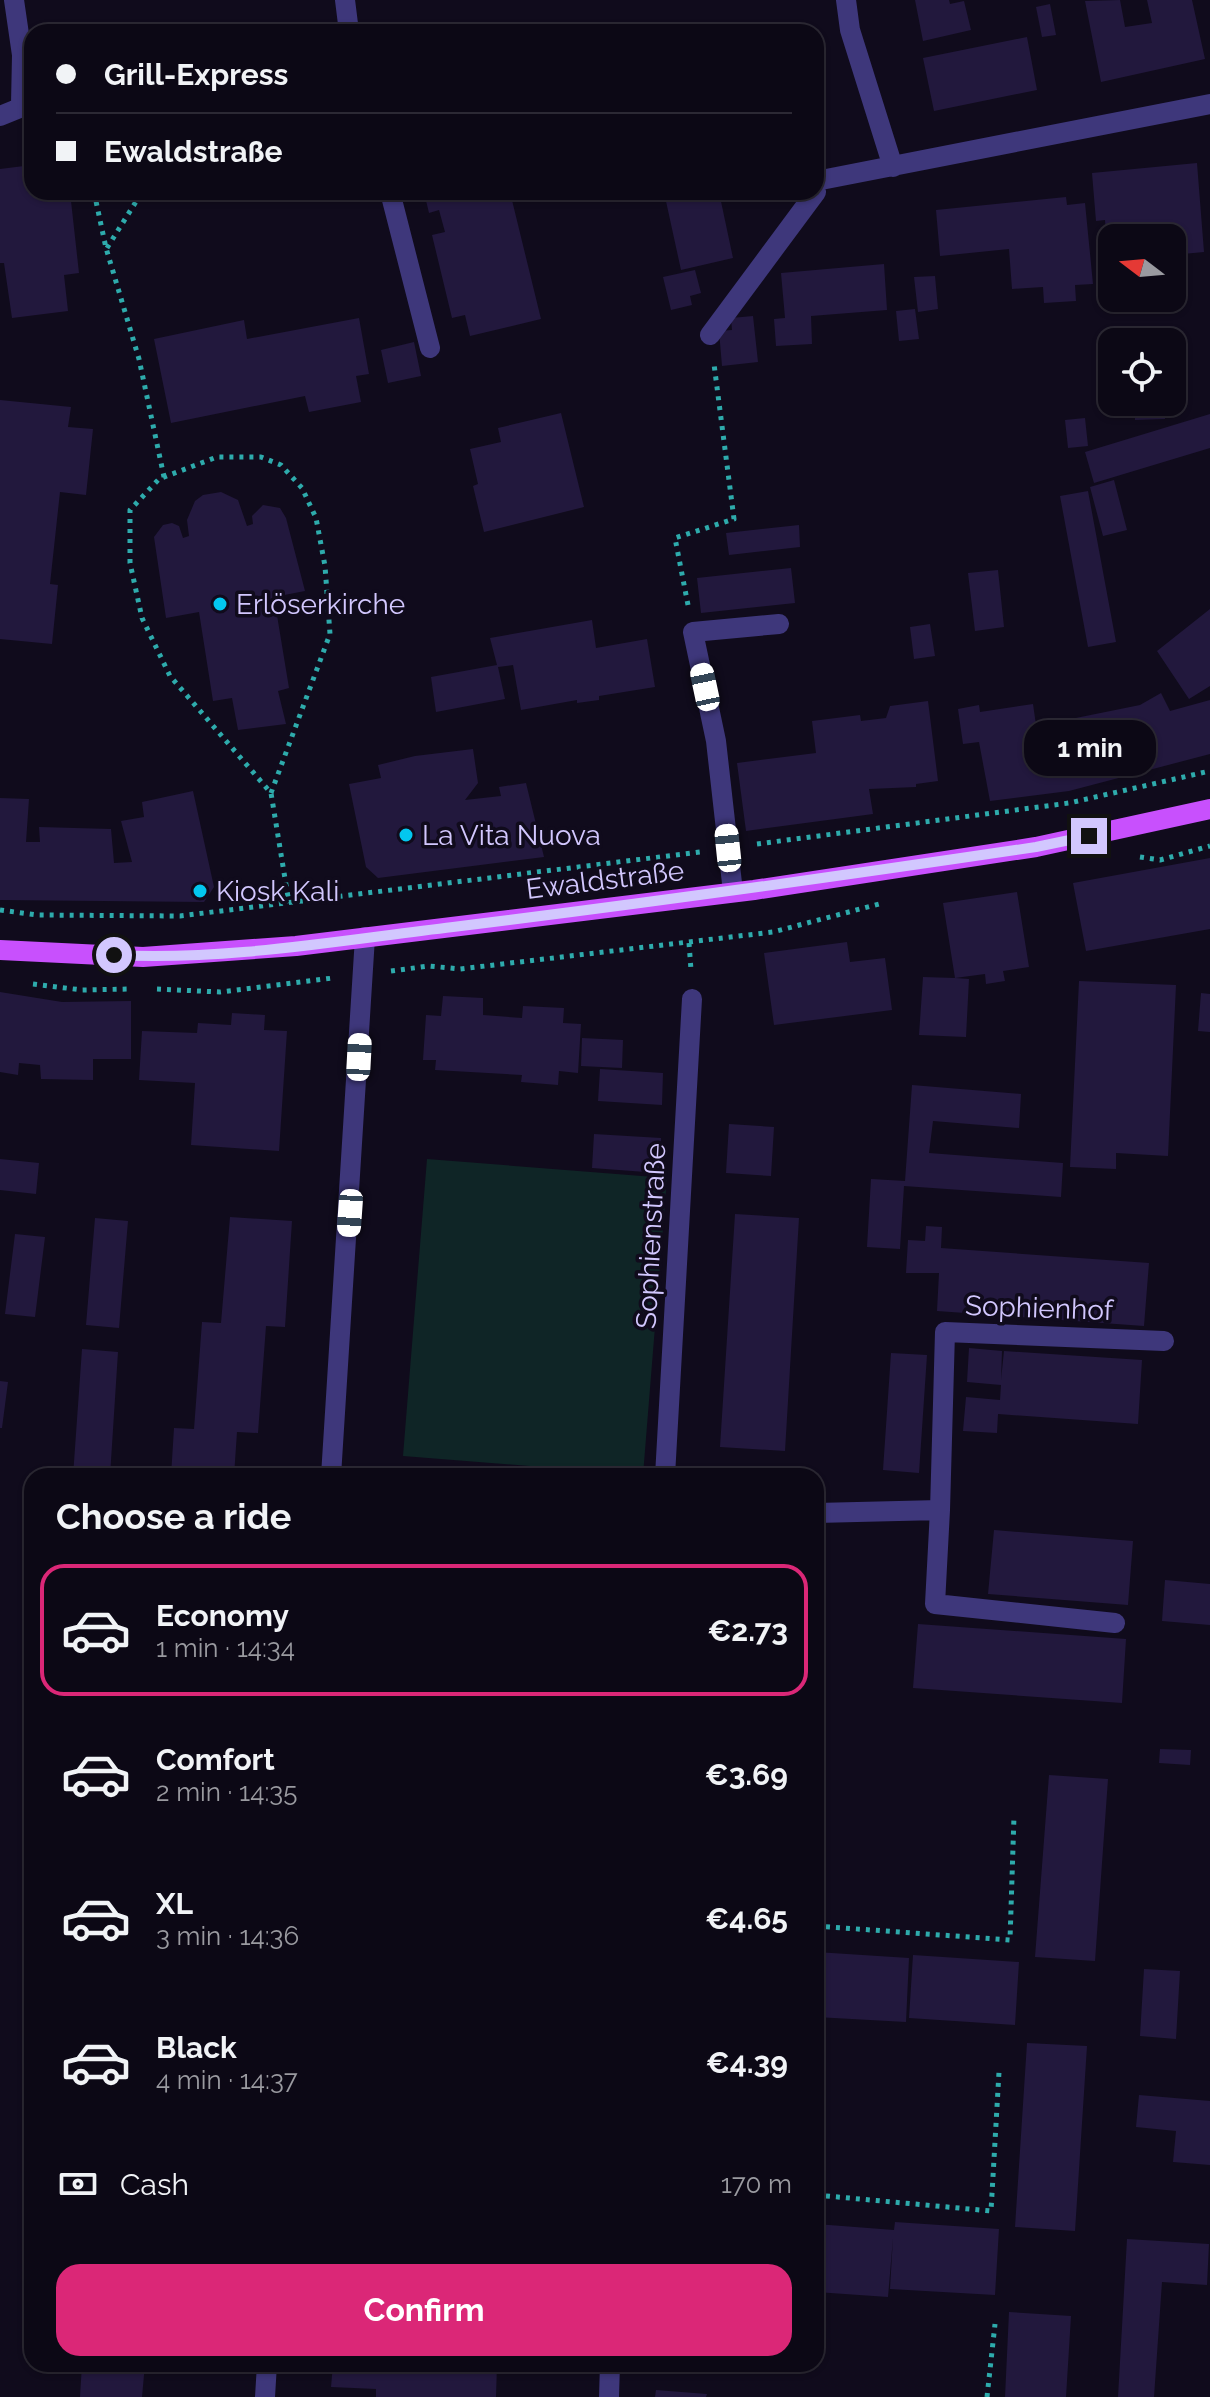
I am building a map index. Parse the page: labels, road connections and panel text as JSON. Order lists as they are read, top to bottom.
{
  "streets": {
    "main road": ["Ewaldstraße"],
    "street": ["Sophienstraße", "Sophienhof"]
  },
  "places": ["Erlöserkirche", "La Vita Nuova", "Kiosk Kali"],
  "north": "left",
  "page": {
    "banner": ["Grill-Express", "Ewaldstraße"],
    "bubble": "1 min",
    "heading": "Choose a ride",
    "list": [
      {
        "name": "Economy",
        "note": "1 min · 14:34",
        "value": "€2.73"
      },
      {
        "name": "Comfort",
        "note": "2 min · 14:35",
        "value": "€3.69"
      },
      {
        "name": "XL",
        "note": "3 min · 14:36",
        "value": "€4.65"
      },
      {
        "name": "Black",
        "note": "4 min · 14:37",
        "value": "€4.39"
      }
    ],
    "pay": ["Cash", "170 m"],
    "buttons": "Confirm"
  }
}
